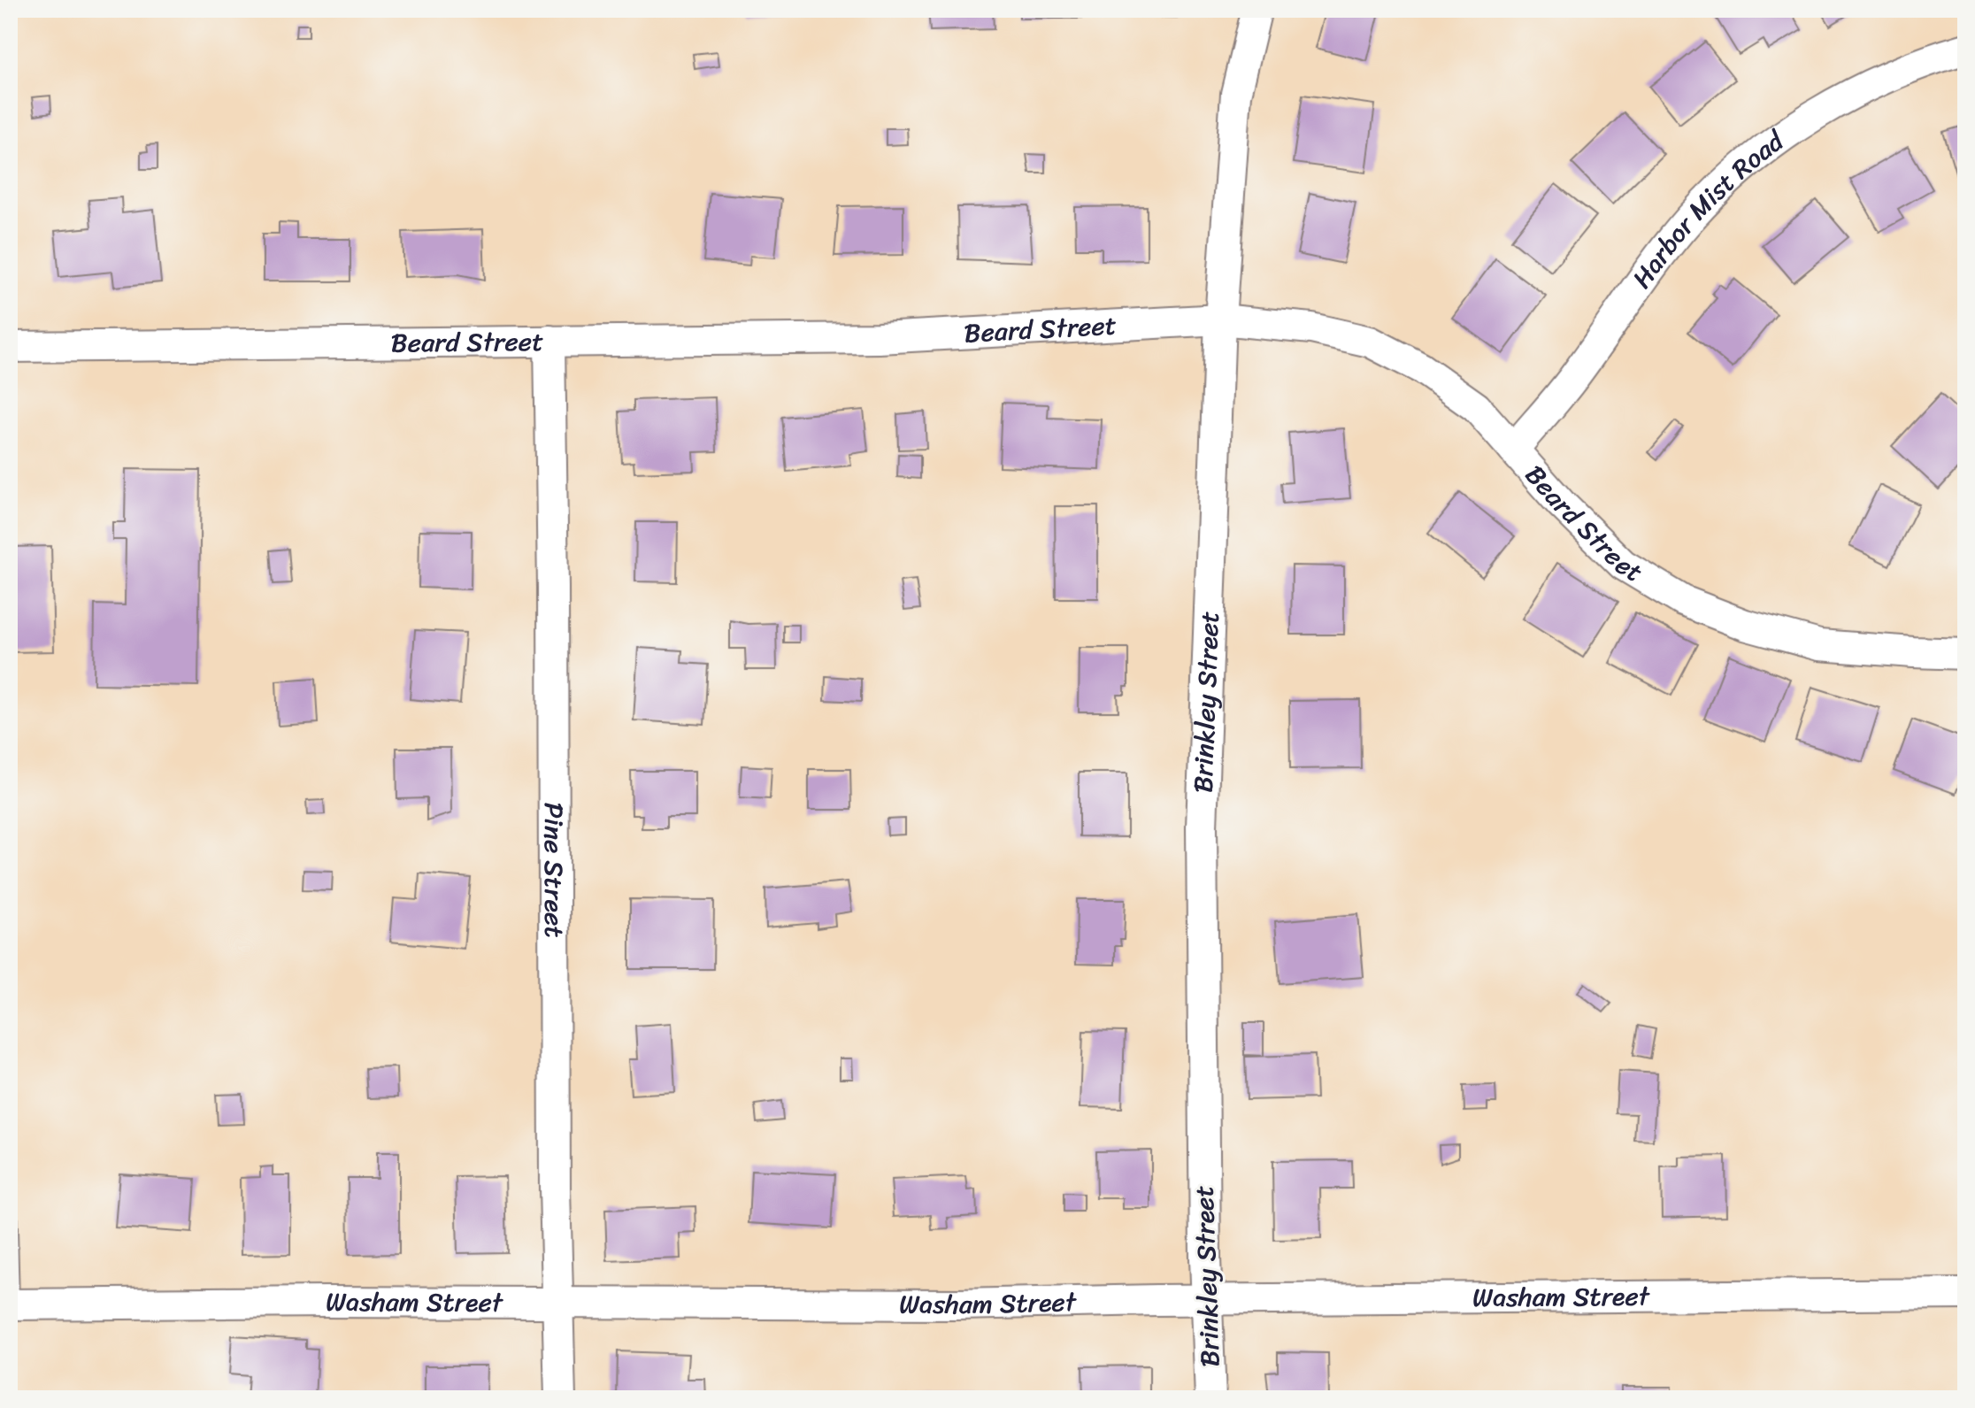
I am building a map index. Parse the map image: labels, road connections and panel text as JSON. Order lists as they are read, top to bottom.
{
  "streets": {
    "street": [
      "Harbor Mist Road",
      "Beard Street",
      "Brinkley Street",
      "Pine Street",
      "Washam Street"
    ]
  },
  "crossings": [
    ["Harbor Mist Road", "Beard Street"],
    ["Beard Street", "Brinkley Street"],
    ["Beard Street", "Pine Street"],
    ["Brinkley Street", "Washam Street"],
    ["Pine Street", "Washam Street"]
  ]
}
